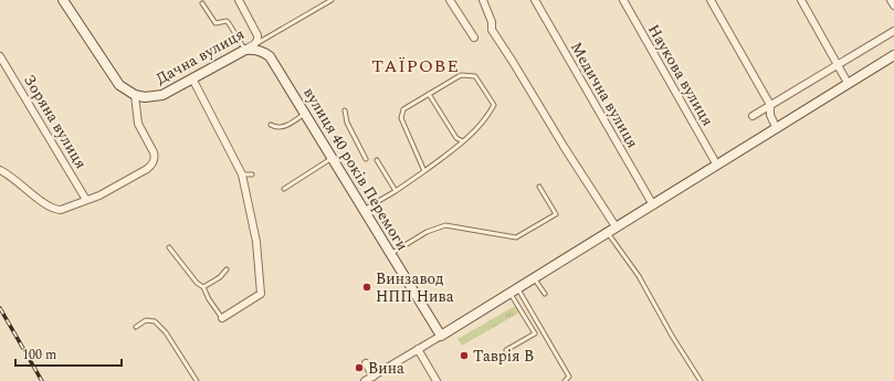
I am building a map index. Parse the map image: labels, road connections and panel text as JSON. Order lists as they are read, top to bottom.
{
  "streets": {
    "street": [
      "Дачна вулиця",
      "Наукова вулиця",
      "Медична вулиця",
      "Зоряна вулиця",
      "вулиця 40 років Перемоги"
    ]
  },
  "crossings": [
    ["Дачна вулиця", "вулиця 40 років Перемоги"]
  ],
  "districts": ["ТАЇРОВЕ"],
  "places": ["Винзавод НПП Нива", "Таврія В", "Вина"],
  "scale_bar": "100 m"
}
